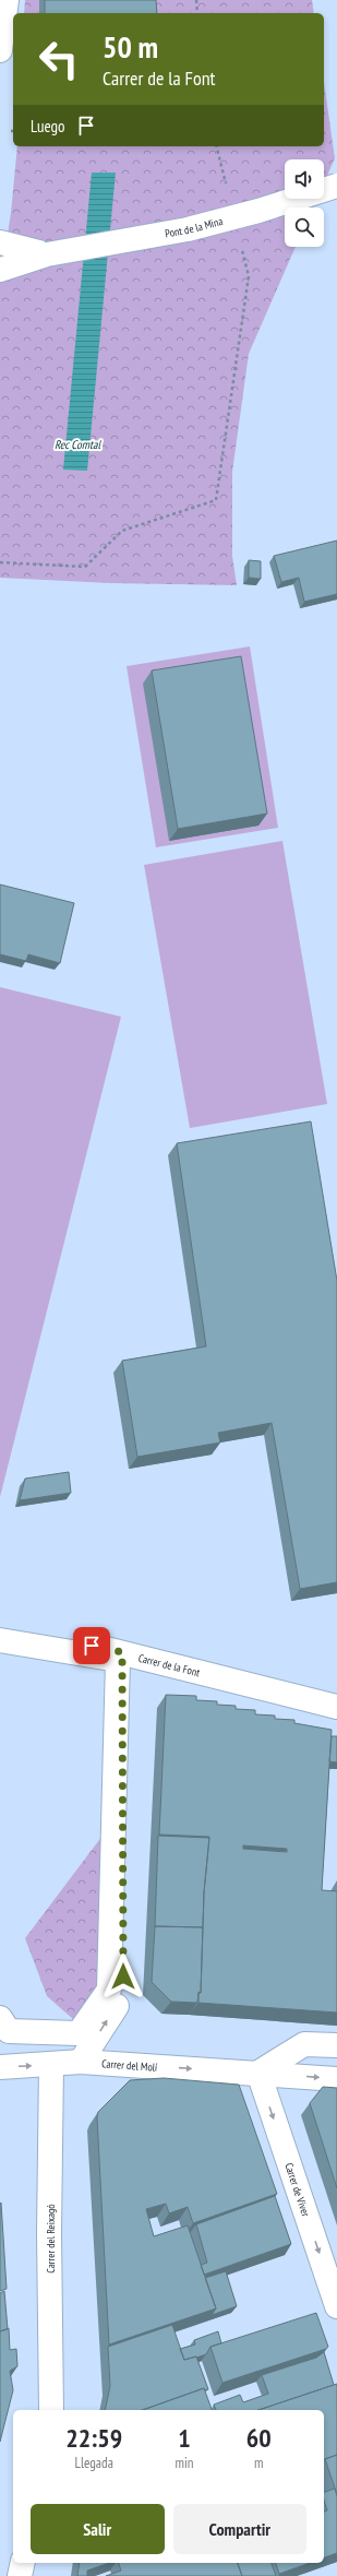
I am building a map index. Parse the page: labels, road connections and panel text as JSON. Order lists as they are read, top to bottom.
{
  "streets": {
    "street": [
      "Pont de la Mina",
      "Carrer de la Font",
      "Carrer del Molí",
      "Carrer de Viver",
      "Carrer del Reixagó"
    ]
  },
  "crossings": [
    ["Carrer del Molí", "Carrer de Viver"],
    ["Carrer del Molí", "Carrer del Reixagó"]
  ],
  "one_way": ["Carrer del Molí", "Carrer de Viver"],
  "water": ["Rec Comtal"],
  "page": {
    "turn": ["50 m", "Carrer de la Font"],
    "then": "Luego",
    "eta": [
      "22:59",
      "Llegada",
      "1",
      "min",
      "60",
      "m"
    ],
    "buttons": ["Salir", "Compartir"]
  }
}
